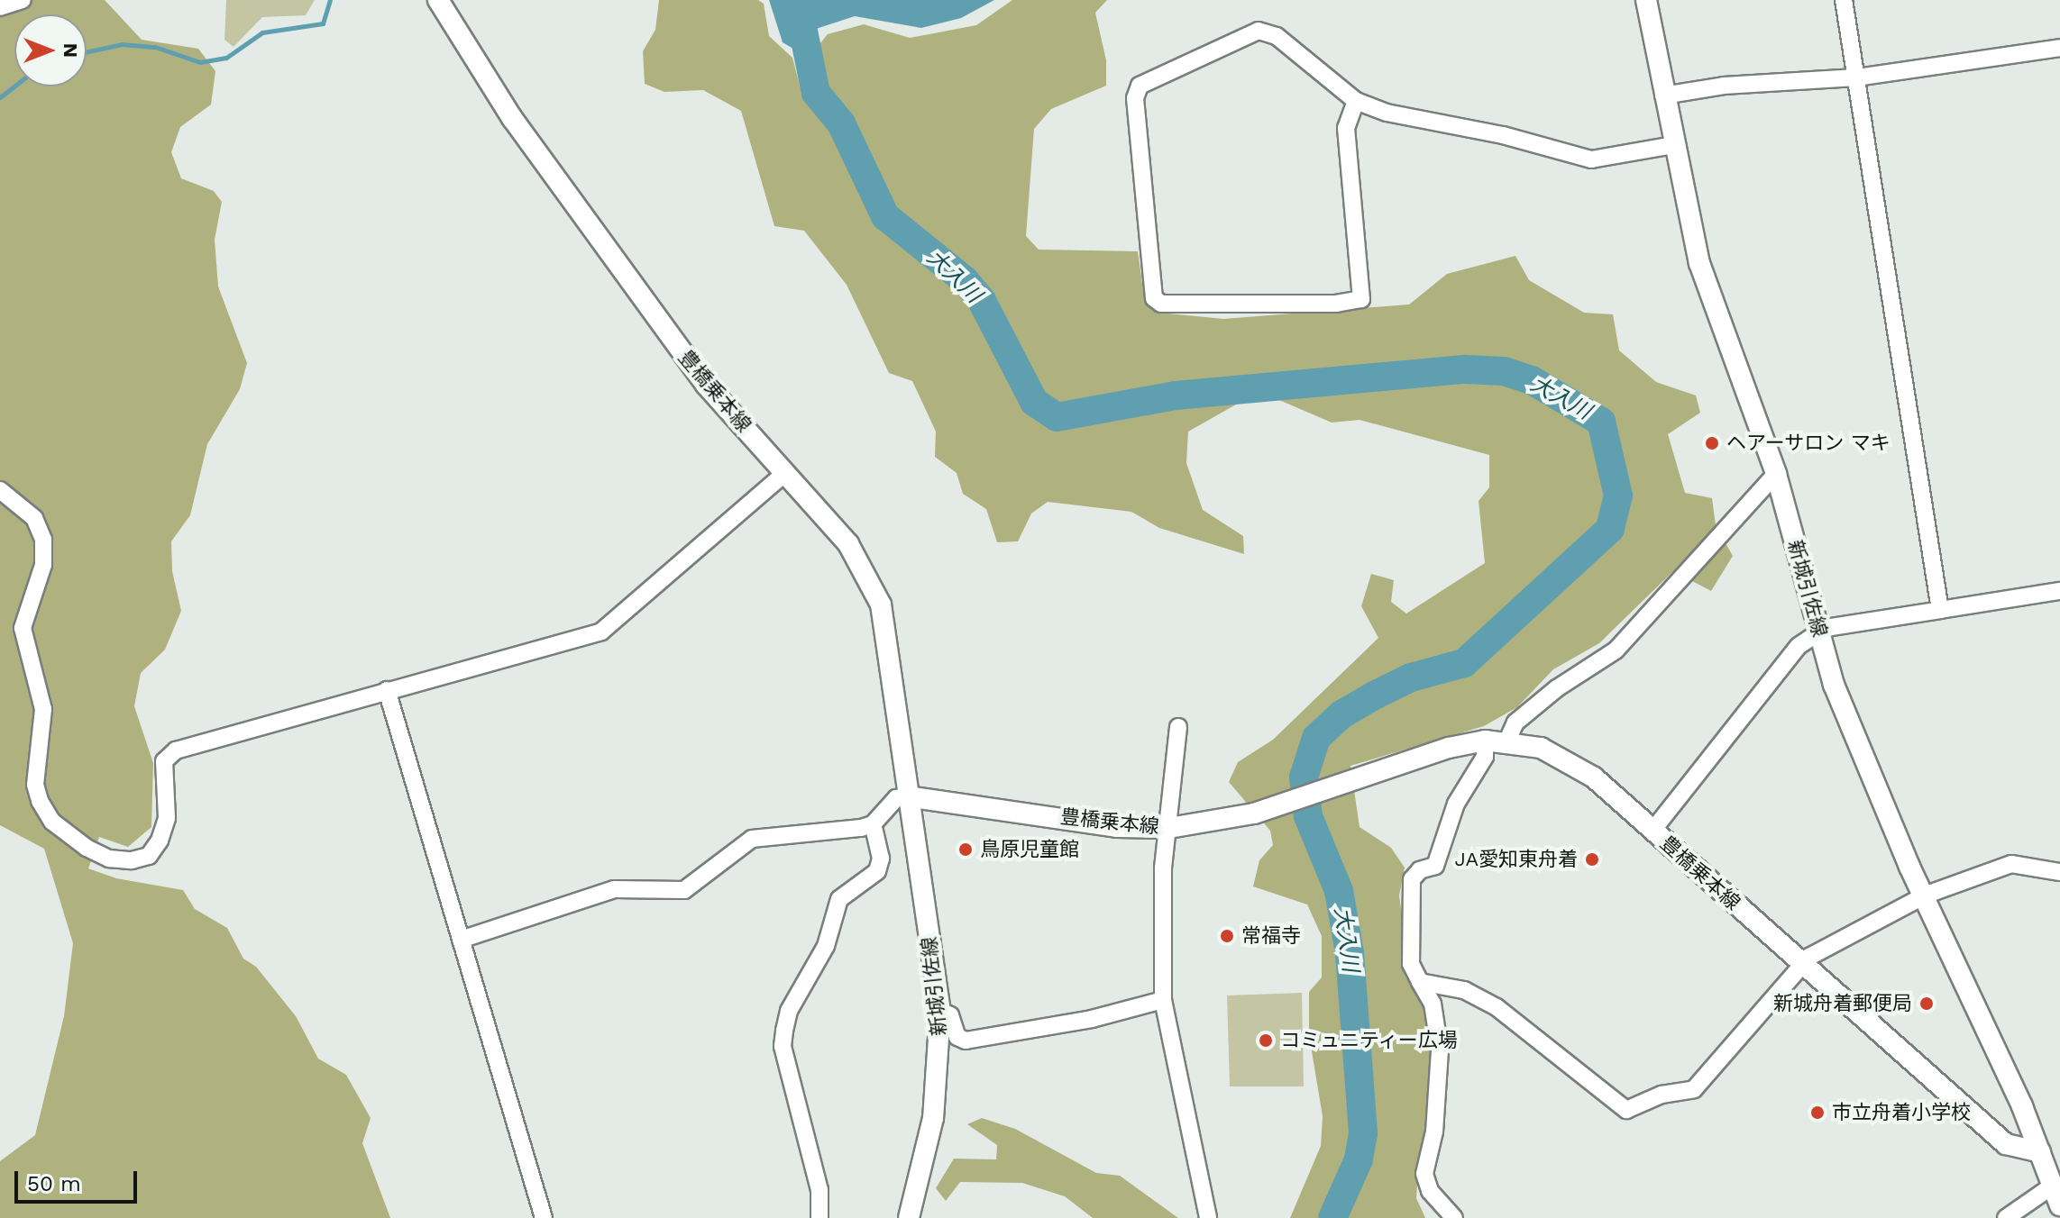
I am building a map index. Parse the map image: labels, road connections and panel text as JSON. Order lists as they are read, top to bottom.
{
  "streets": {
    "main road": ["豊橋乗本線", "新城引佐線"]
  },
  "crossings": [
    ["豊橋乗本線", "新城引佐線"]
  ],
  "water": ["大入川"],
  "places": [
    "ヘアーサロン マキ",
    "鳥原児童館",
    "JA愛知東舟着",
    "常福寺",
    "新城舟着郵便局",
    "コミュニティー広場",
    "市立舟着小学校"
  ],
  "scale_bar": "50 m",
  "north": "right"
}
